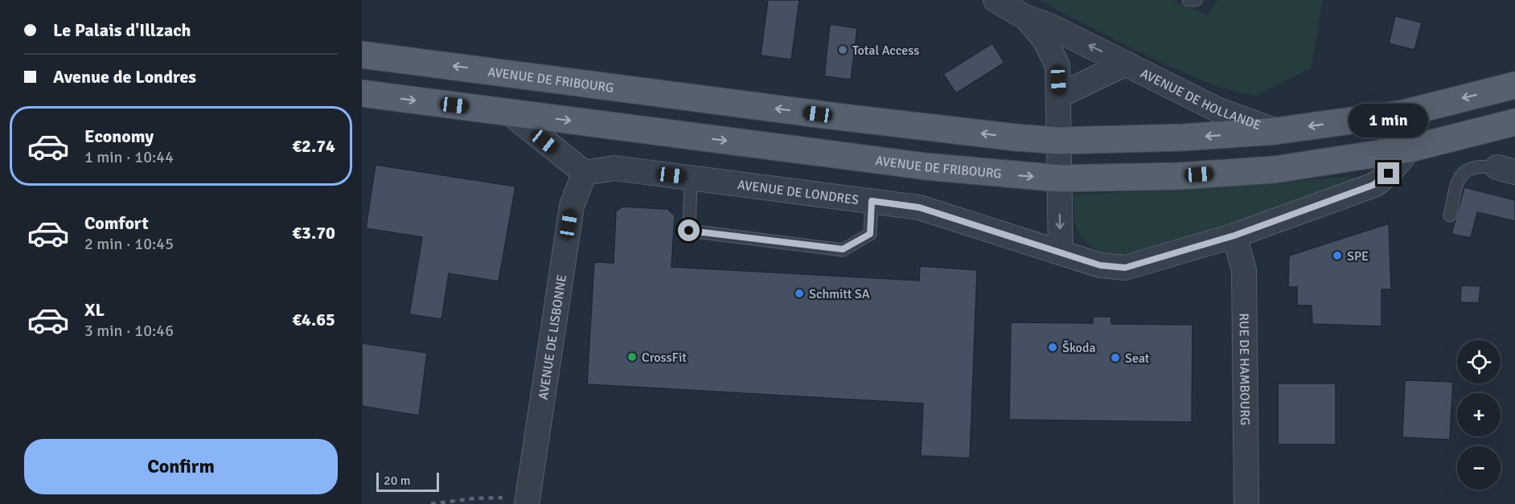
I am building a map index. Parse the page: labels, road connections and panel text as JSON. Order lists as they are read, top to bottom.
{
  "streets": {
    "main road": ["AVENUE DE FRIBOURG"],
    "street": [
      "AVENUE DE HOLLANDE",
      "AVENUE DE LONDRES",
      "AVENUE DE LISBONNE",
      "RUE DE HAMBOURG"
    ]
  },
  "crossings": [
    ["AVENUE DE FRIBOURG", "AVENUE DE HOLLANDE"],
    ["AVENUE DE FRIBOURG", "AVENUE DE LONDRES"],
    ["AVENUE DE HOLLANDE", "AVENUE DE LONDRES"],
    ["AVENUE DE LONDRES", "AVENUE DE LISBONNE"],
    ["AVENUE DE LONDRES", "RUE DE HAMBOURG"]
  ],
  "places": [
    "Total Access",
    "SPE",
    "Schmitt SA",
    "Škoda",
    "CrossFit",
    "Seat"
  ],
  "scale_bar": "20 m",
  "page": {
    "banner": ["Le Palais d'Illzach", "Avenue de Londres"],
    "bubble": "1 min",
    "list": [
      {
        "name": "Economy",
        "note": "1 min · 10:44",
        "value": "€2.74"
      },
      {
        "name": "Comfort",
        "note": "2 min · 10:45",
        "value": "€3.70"
      },
      {
        "name": "XL",
        "note": "3 min · 10:46",
        "value": "€4.65"
      }
    ],
    "map_buttons": ["+", "−"],
    "buttons": "Confirm",
    "scale": "20 m"
  }
}
